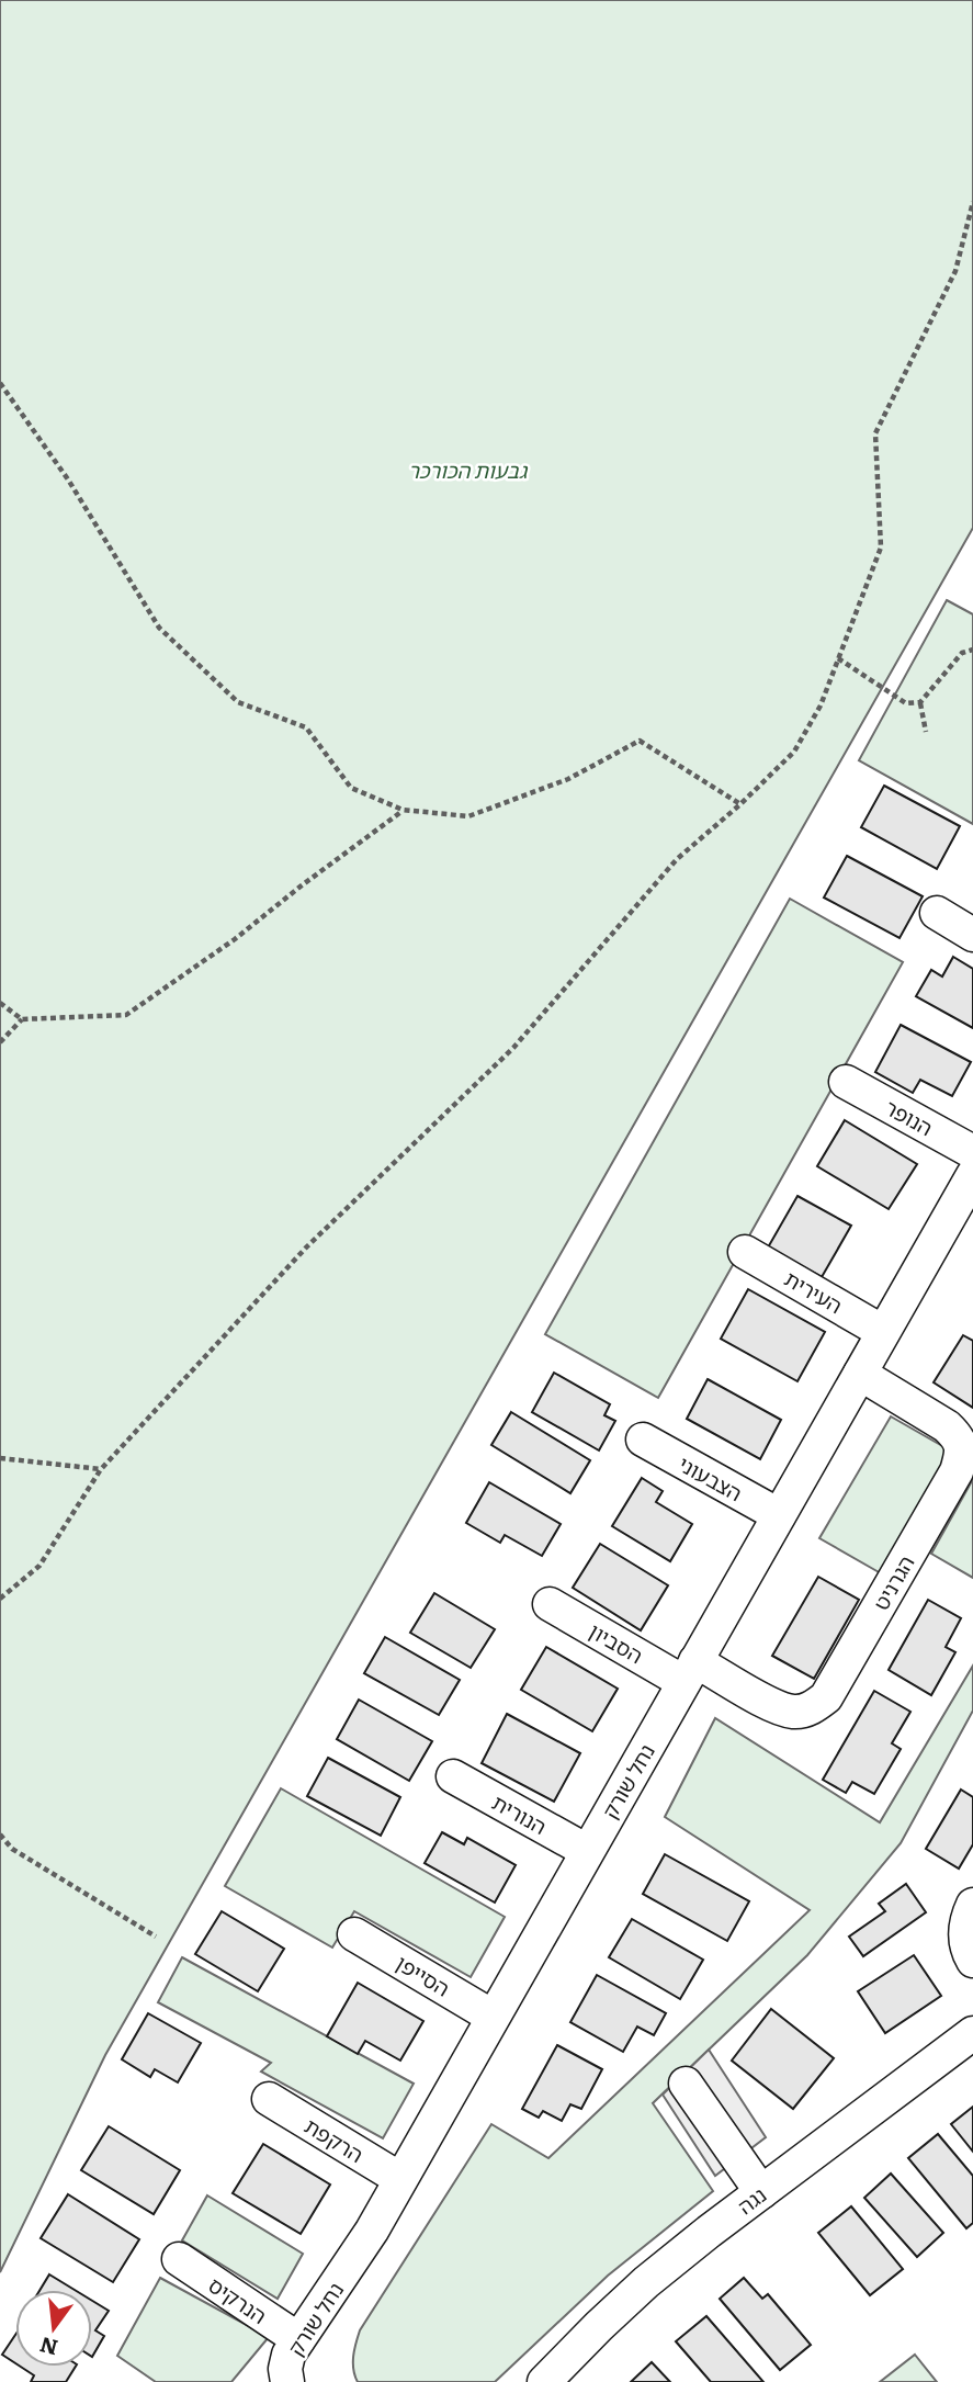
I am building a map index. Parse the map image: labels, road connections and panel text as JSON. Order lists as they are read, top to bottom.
{
  "streets": {
    "street": [
      "הנופר",
      "העירית",
      "הצבעוני",
      "הגרניט",
      "הסביון",
      "נחל שורק",
      "הנורית",
      "הסייפן",
      "הרקפת",
      "נגה",
      "הנרקיס"
    ]
  },
  "crossings": [
    ["העירית", "נחל שורק"],
    ["הצבעוני", "נחל שורק"],
    ["הגרניט", "הסביון"],
    ["הגרניט", "נחל שורק"],
    ["הסביון", "נחל שורק"],
    ["נחל שורק", "הנורית"],
    ["נחל שורק", "הסייפן"],
    ["נחל שורק", "הרקפת"],
    ["נחל שורק", "הנרקיס"]
  ],
  "parks": ["גבעות הכורכר"],
  "north": "bottom"
}
